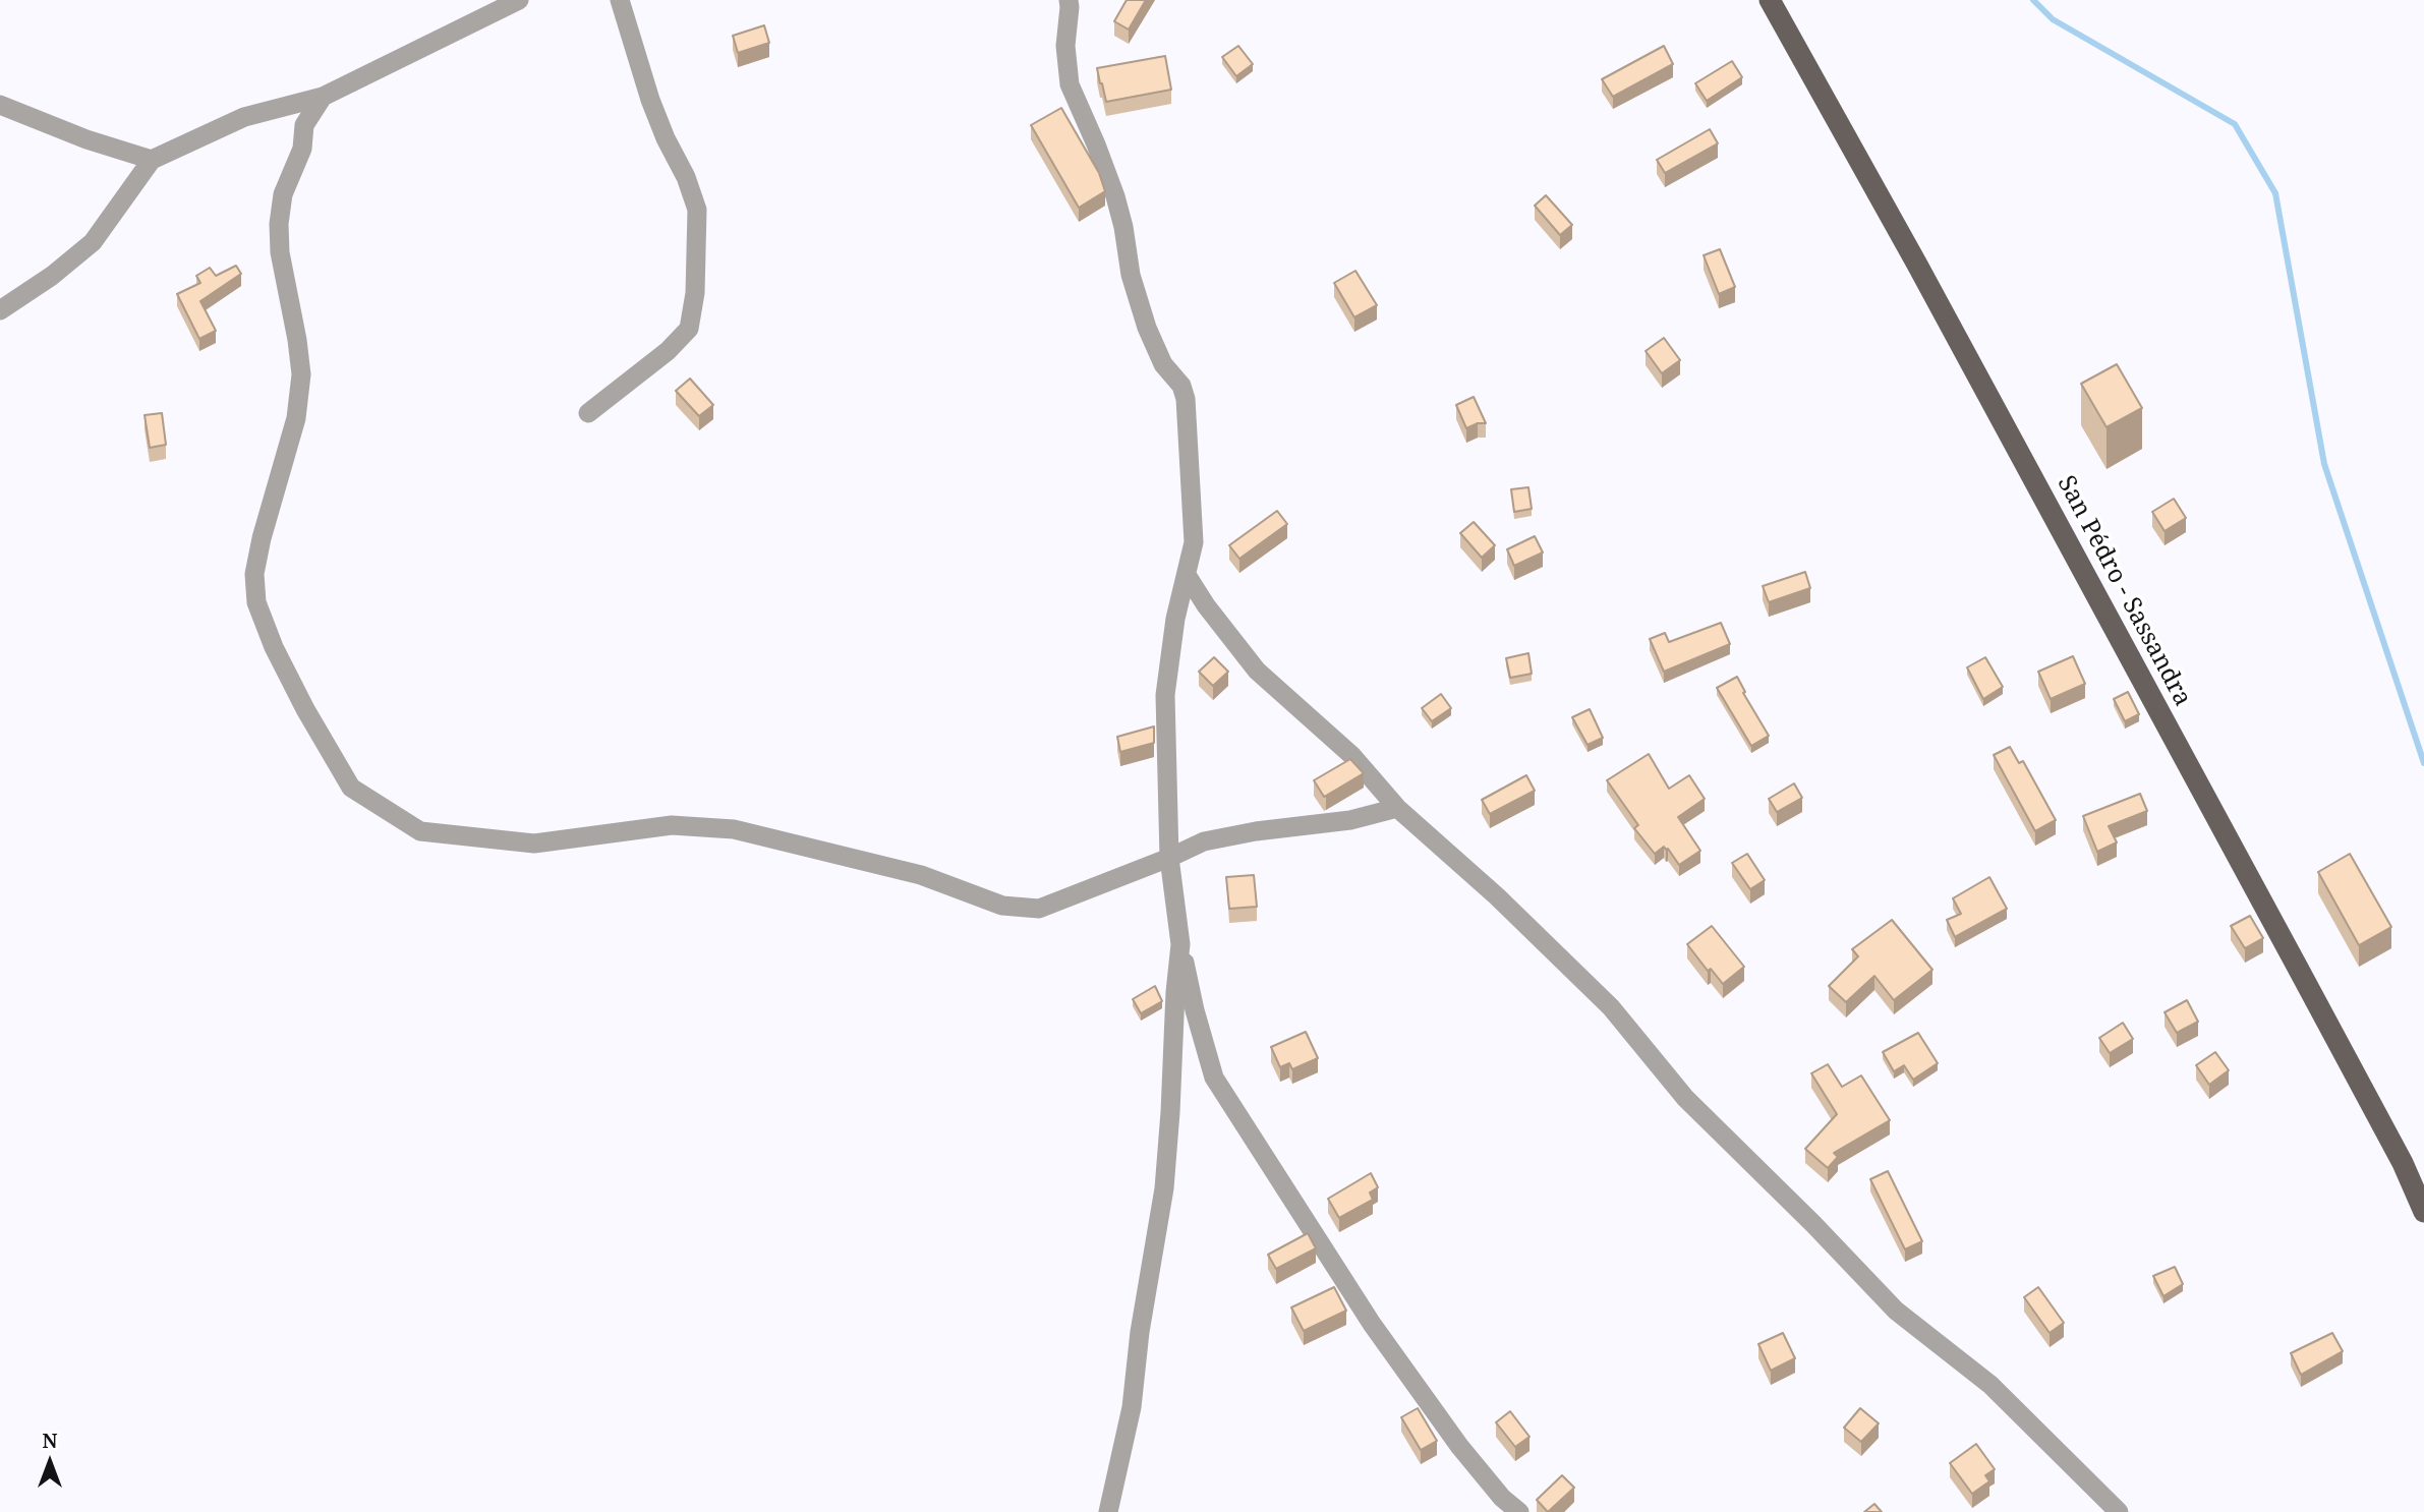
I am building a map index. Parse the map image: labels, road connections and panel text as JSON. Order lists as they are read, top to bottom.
{
  "streets": {
    "main road": ["San Pédro - Sassandra"]
  },
  "north": "top"
}
